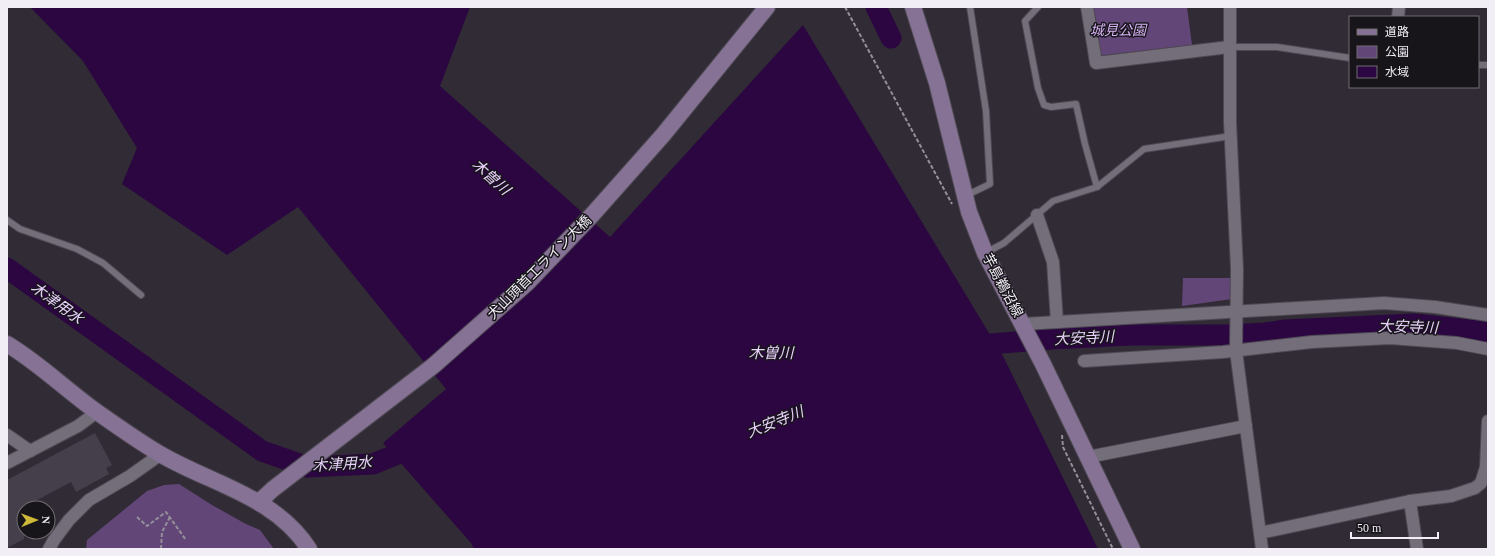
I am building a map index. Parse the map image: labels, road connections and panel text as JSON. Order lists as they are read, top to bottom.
{
  "streets": {
    "street": ["犬山頭首工ライン大橋", "芋島鵜沼線"]
  },
  "water": ["木曽川", "木津用水", "大安寺川"],
  "parks": ["城見公園"],
  "legend": ["道路", "公園", "水域"],
  "scale_bar": "50 m",
  "north": "right"
}
